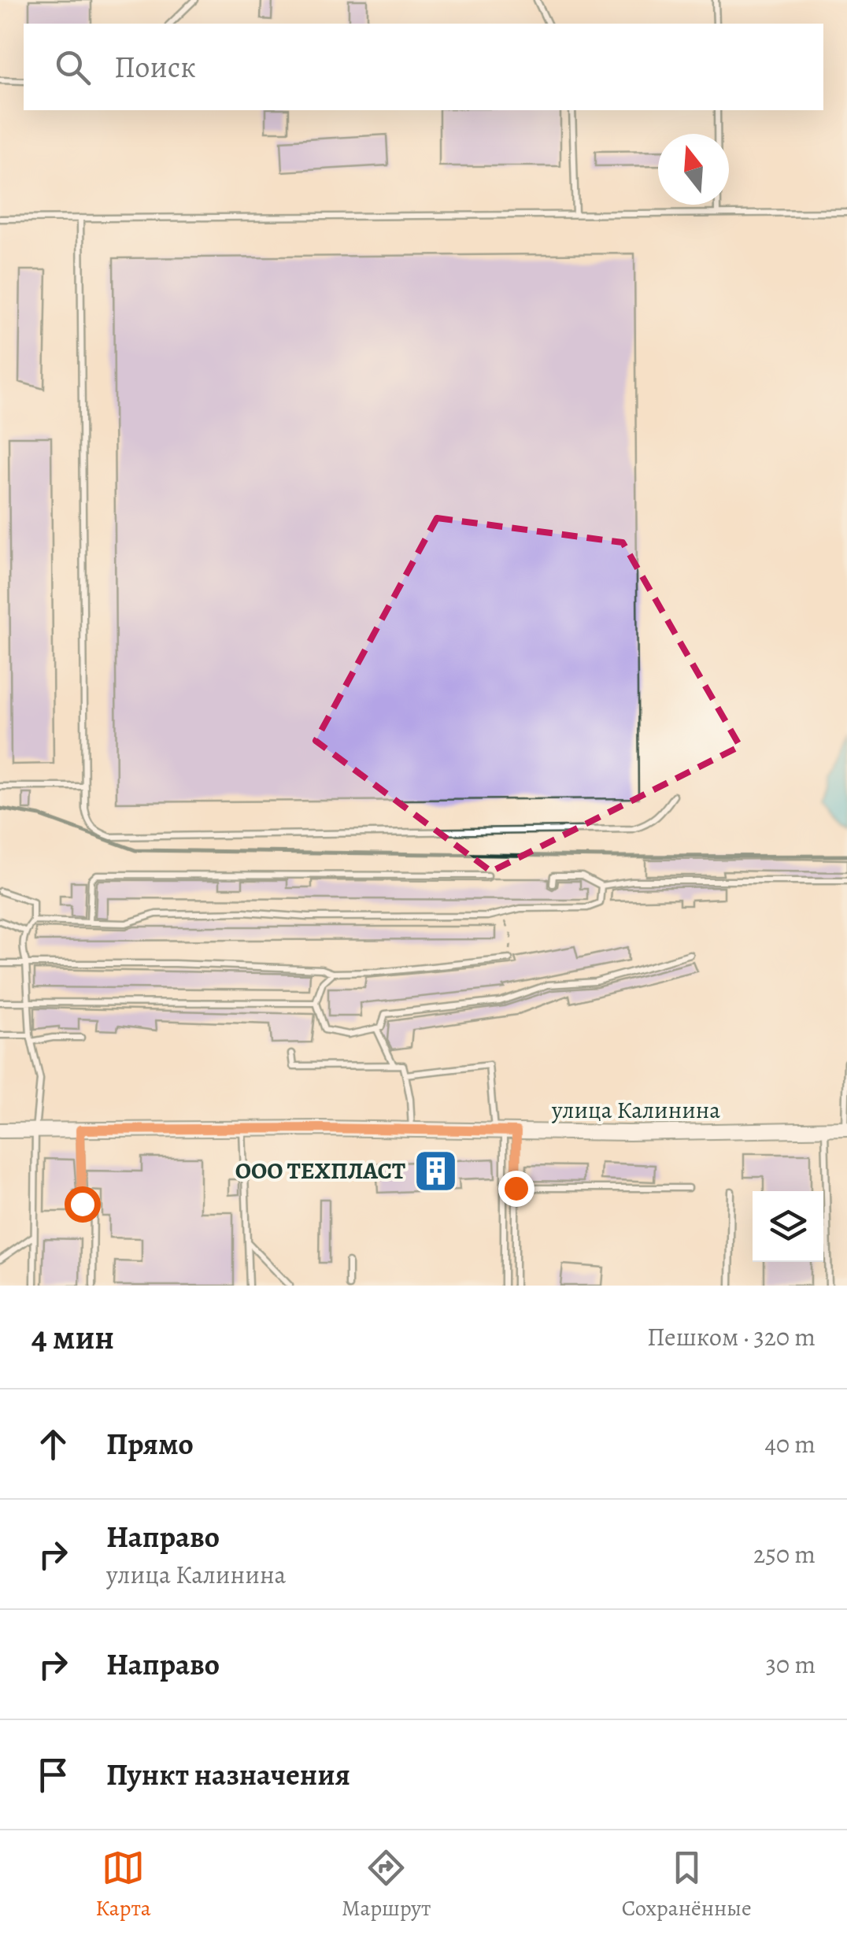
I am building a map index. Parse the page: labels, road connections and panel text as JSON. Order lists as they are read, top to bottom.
{
  "streets": {
    "street": ["улица Калинина"]
  },
  "places": {
    "building": ["ООО ТЕХПЛАСТ"]
  },
  "north": "top",
  "page": {
    "search": "Поиск",
    "heading": ["4 мин", "Пешком · 320 m"],
    "list": [
      ["Прямо", "40 m"],
      ["Направо", "улица Калинина", "250 m"],
      ["Направо", "30 m"],
      "Пункт назначения"
    ],
    "nav": ["Карта", "Маршрут", "Сохранённые"]
  }
}
